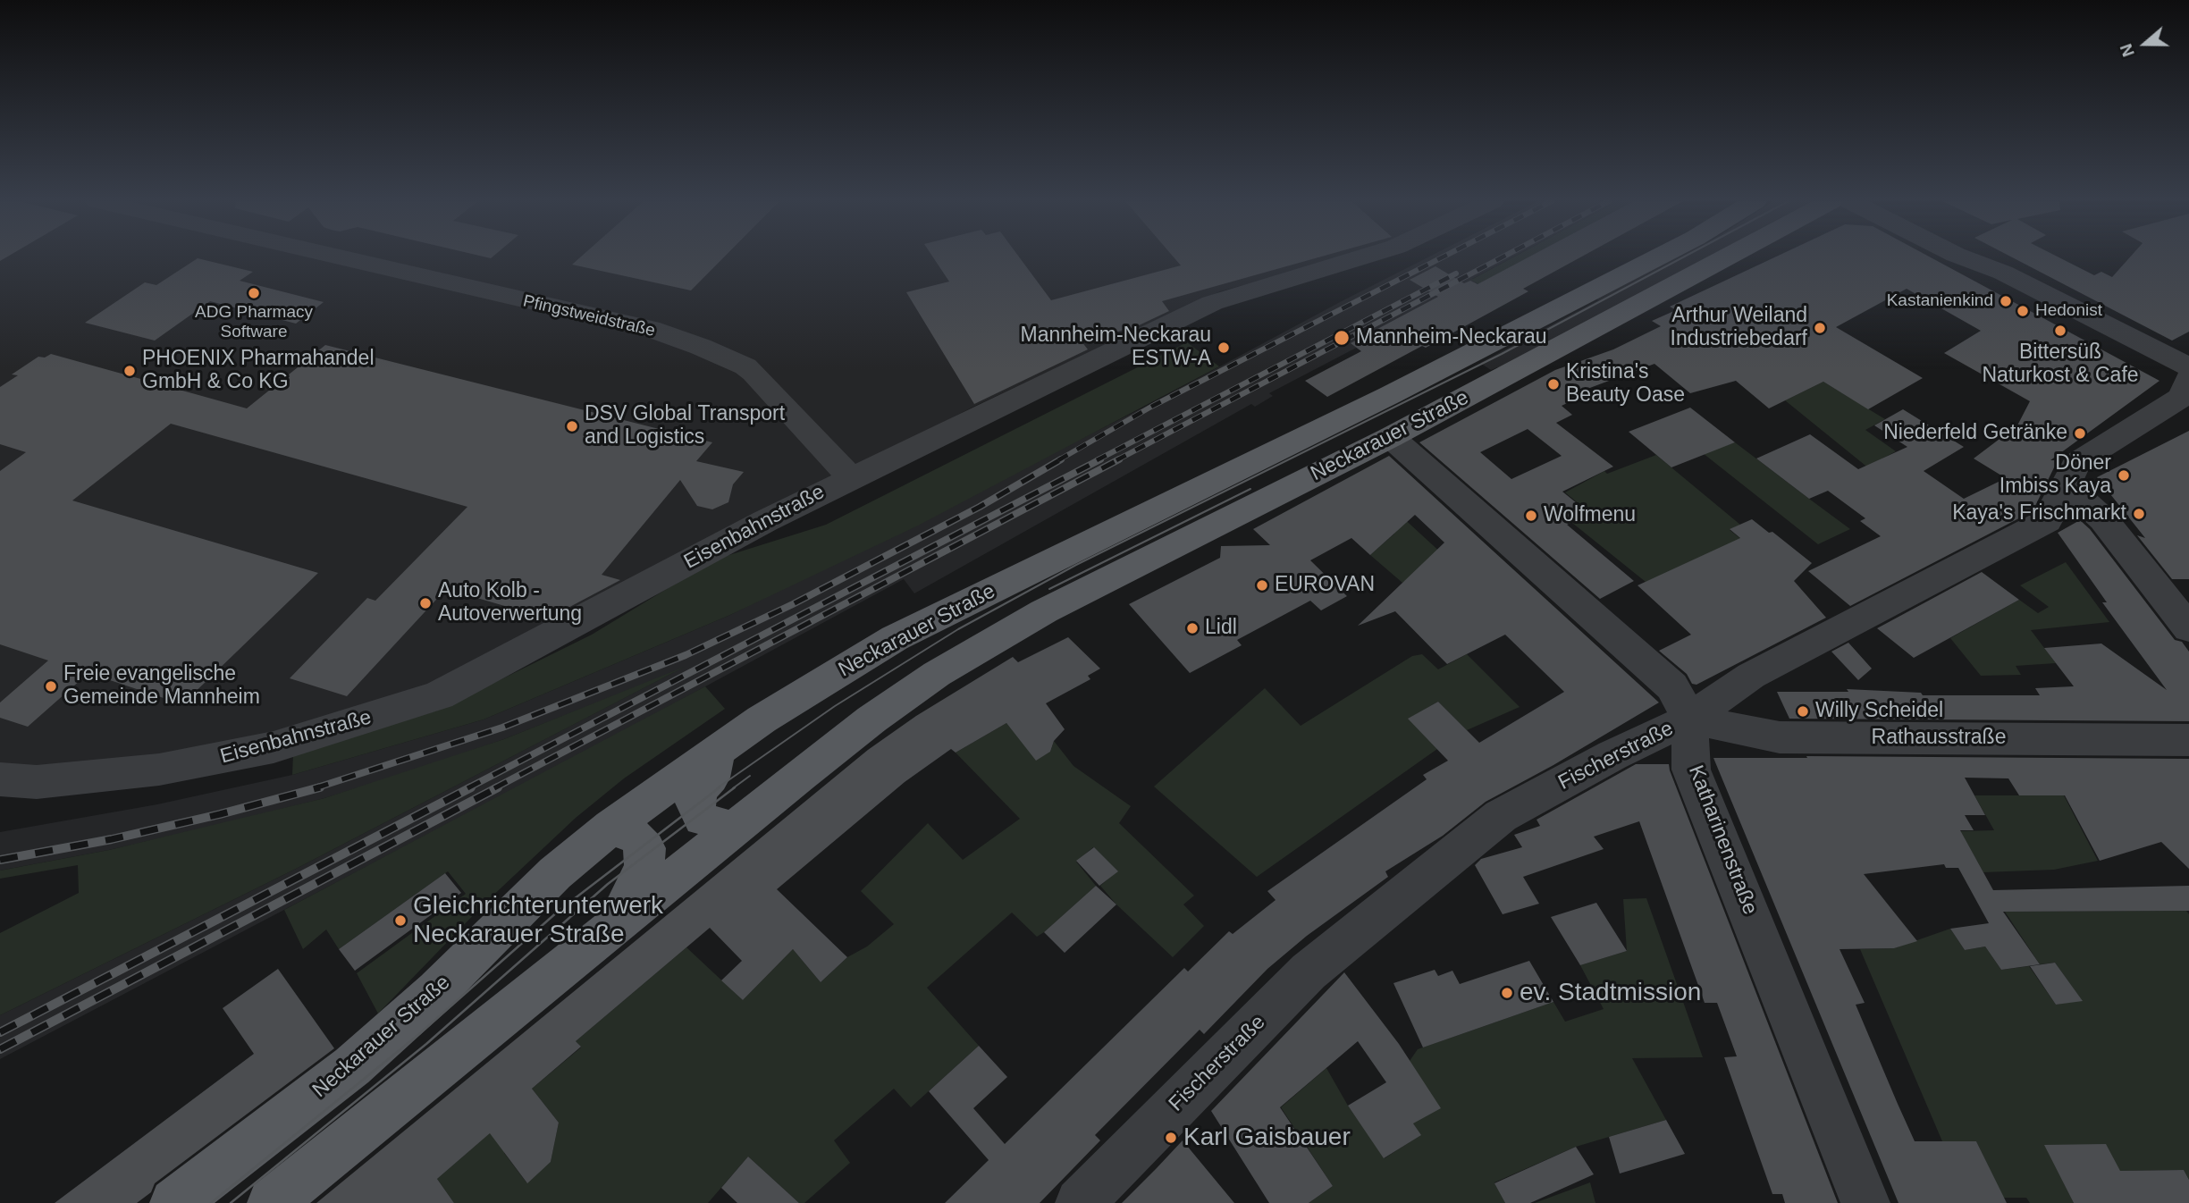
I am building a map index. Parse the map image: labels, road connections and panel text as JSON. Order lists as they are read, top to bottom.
{
  "streets": {
    "main road": ["Neckarauer Straße"],
    "street": [
      "Pfingstweidstraße",
      "Eisenbahnstraße",
      "Rathausstraße",
      "Fischerstraße",
      "Katharinenstraße"
    ]
  },
  "crossings": [
    ["Pfingstweidstraße", "Eisenbahnstraße"],
    ["Neckarauer Straße", "Katharinenstraße"],
    ["Rathausstraße", "Fischerstraße"],
    ["Rathausstraße", "Katharinenstraße"],
    ["Fischerstraße", "Katharinenstraße"]
  ],
  "places": [
    "ADG Pharmacy Software",
    "Kastanienkind",
    "Hedonist",
    "Arthur Weiland Industriebedarf",
    "Bittersüß Naturkost & Cafe",
    "Mannheim-Neckarau",
    "Mannheim-Neckarau ESTW-A",
    "PHOENIX Pharmahandel GmbH & Co KG",
    "Kristina's Beauty Oase",
    "DSV Global Transport and Logistics",
    "Niederfeld Getränke",
    "Döner Imbiss Kaya",
    "Kaya's Frischmarkt",
    "Wolfmenu",
    "EUROVAN",
    "Auto Kolb - Autoverwertung",
    "Lidl",
    "Freie evangelische Gemeinde Mannheim",
    "Willy Scheidel",
    "Gleichrichterunterwerk Neckarauer Straße",
    "ev. Stadtmission",
    "Karl Gaisbauer"
  ],
  "north": "left"
}
